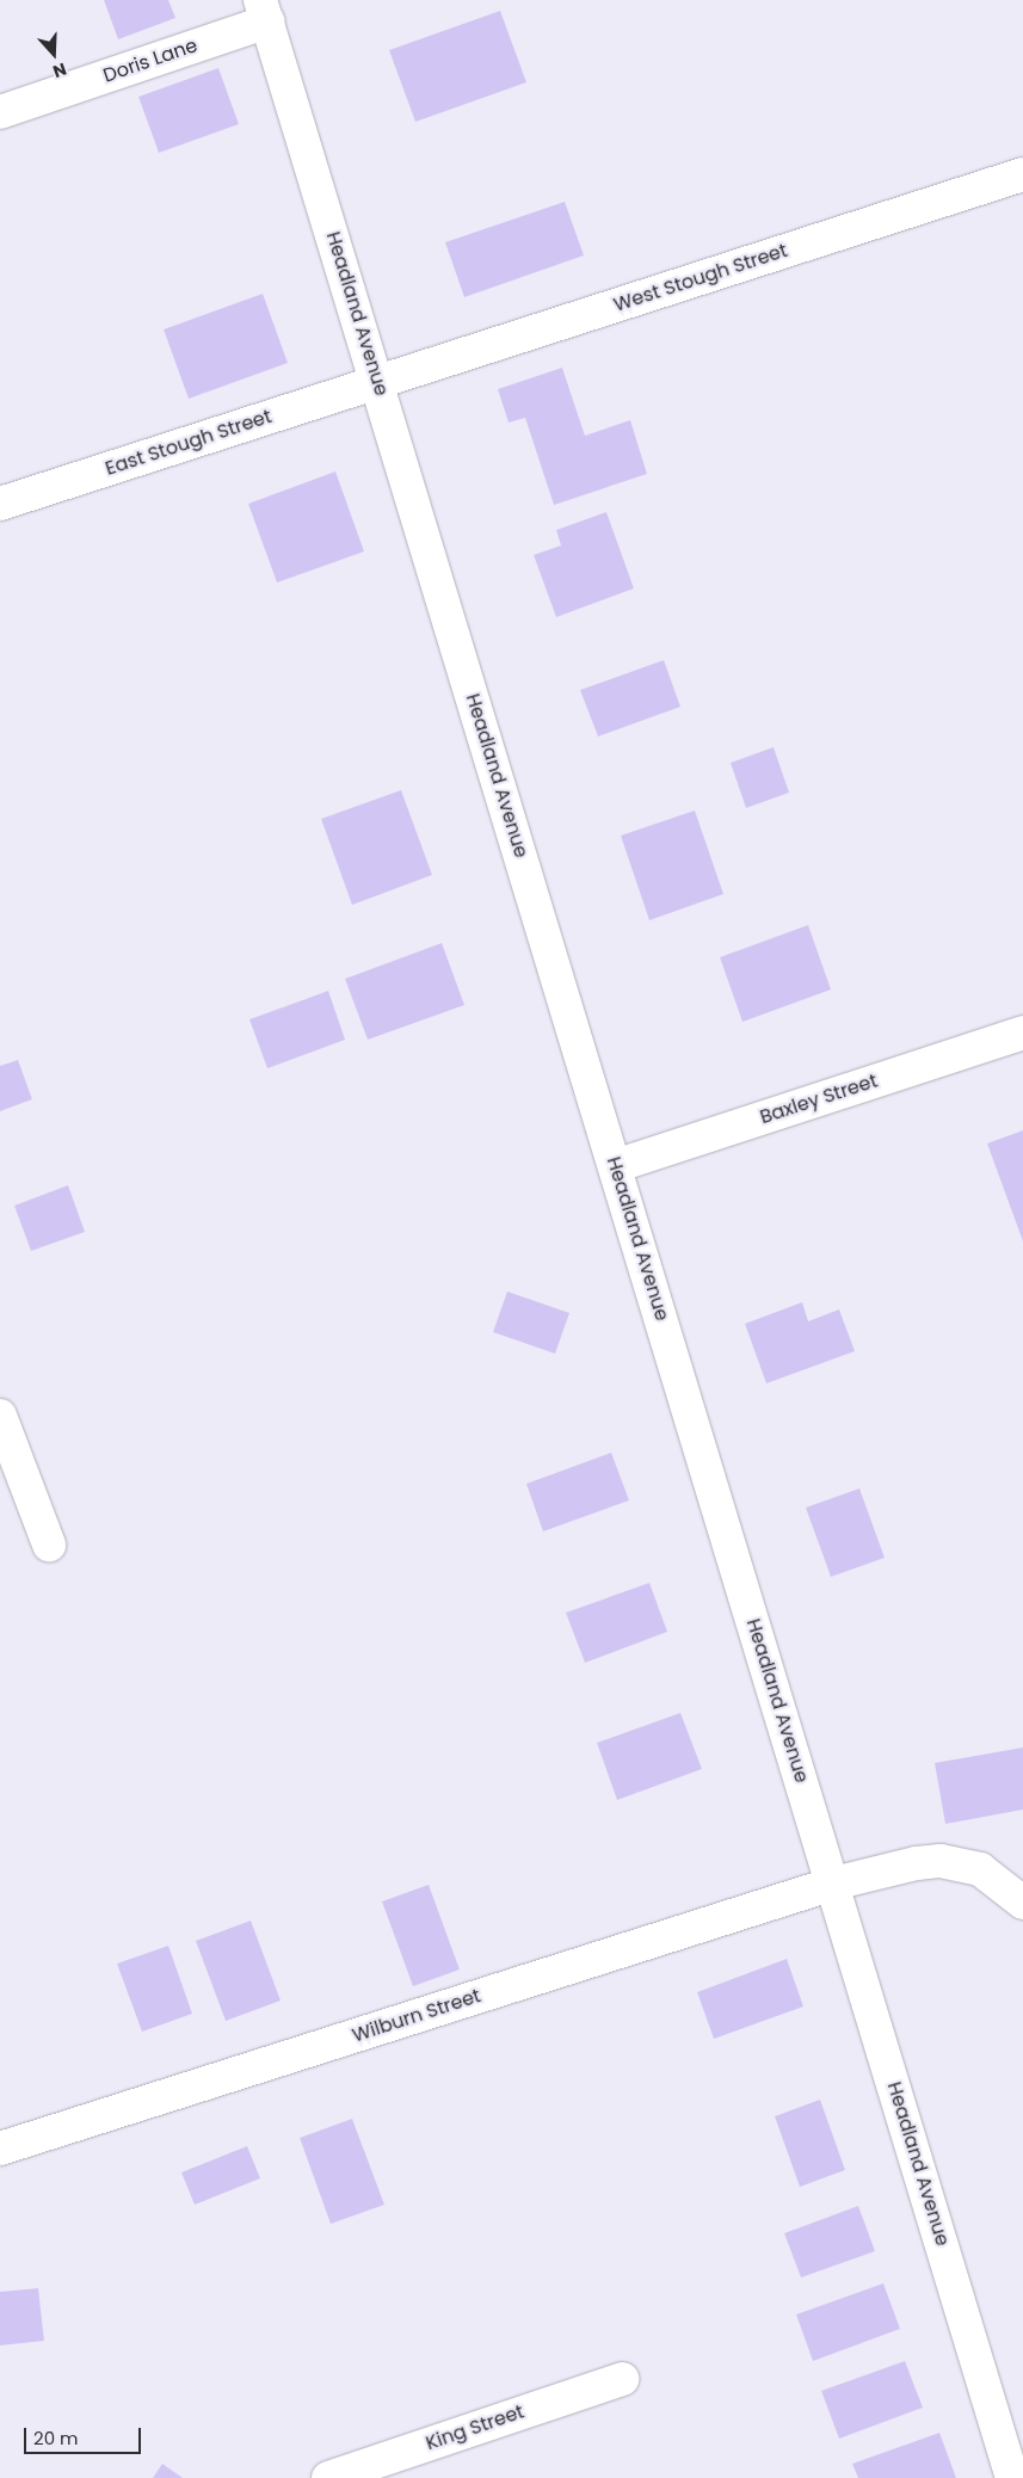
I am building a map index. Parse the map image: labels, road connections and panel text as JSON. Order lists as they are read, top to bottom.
{
  "streets": {
    "street": [
      "Doris Lane",
      "West Stough Street",
      "Headland Avenue",
      "East Stough Street",
      "Baxley Street",
      "Wilburn Street",
      "King Street"
    ]
  },
  "crossings": [
    ["Doris Lane", "Headland Avenue"],
    ["West Stough Street", "Headland Avenue"],
    ["West Stough Street", "East Stough Street"],
    ["Headland Avenue", "East Stough Street"],
    ["Headland Avenue", "Baxley Street"],
    ["Headland Avenue", "Wilburn Street"]
  ],
  "scale_bar": "20 m",
  "north": "bottom"
}
